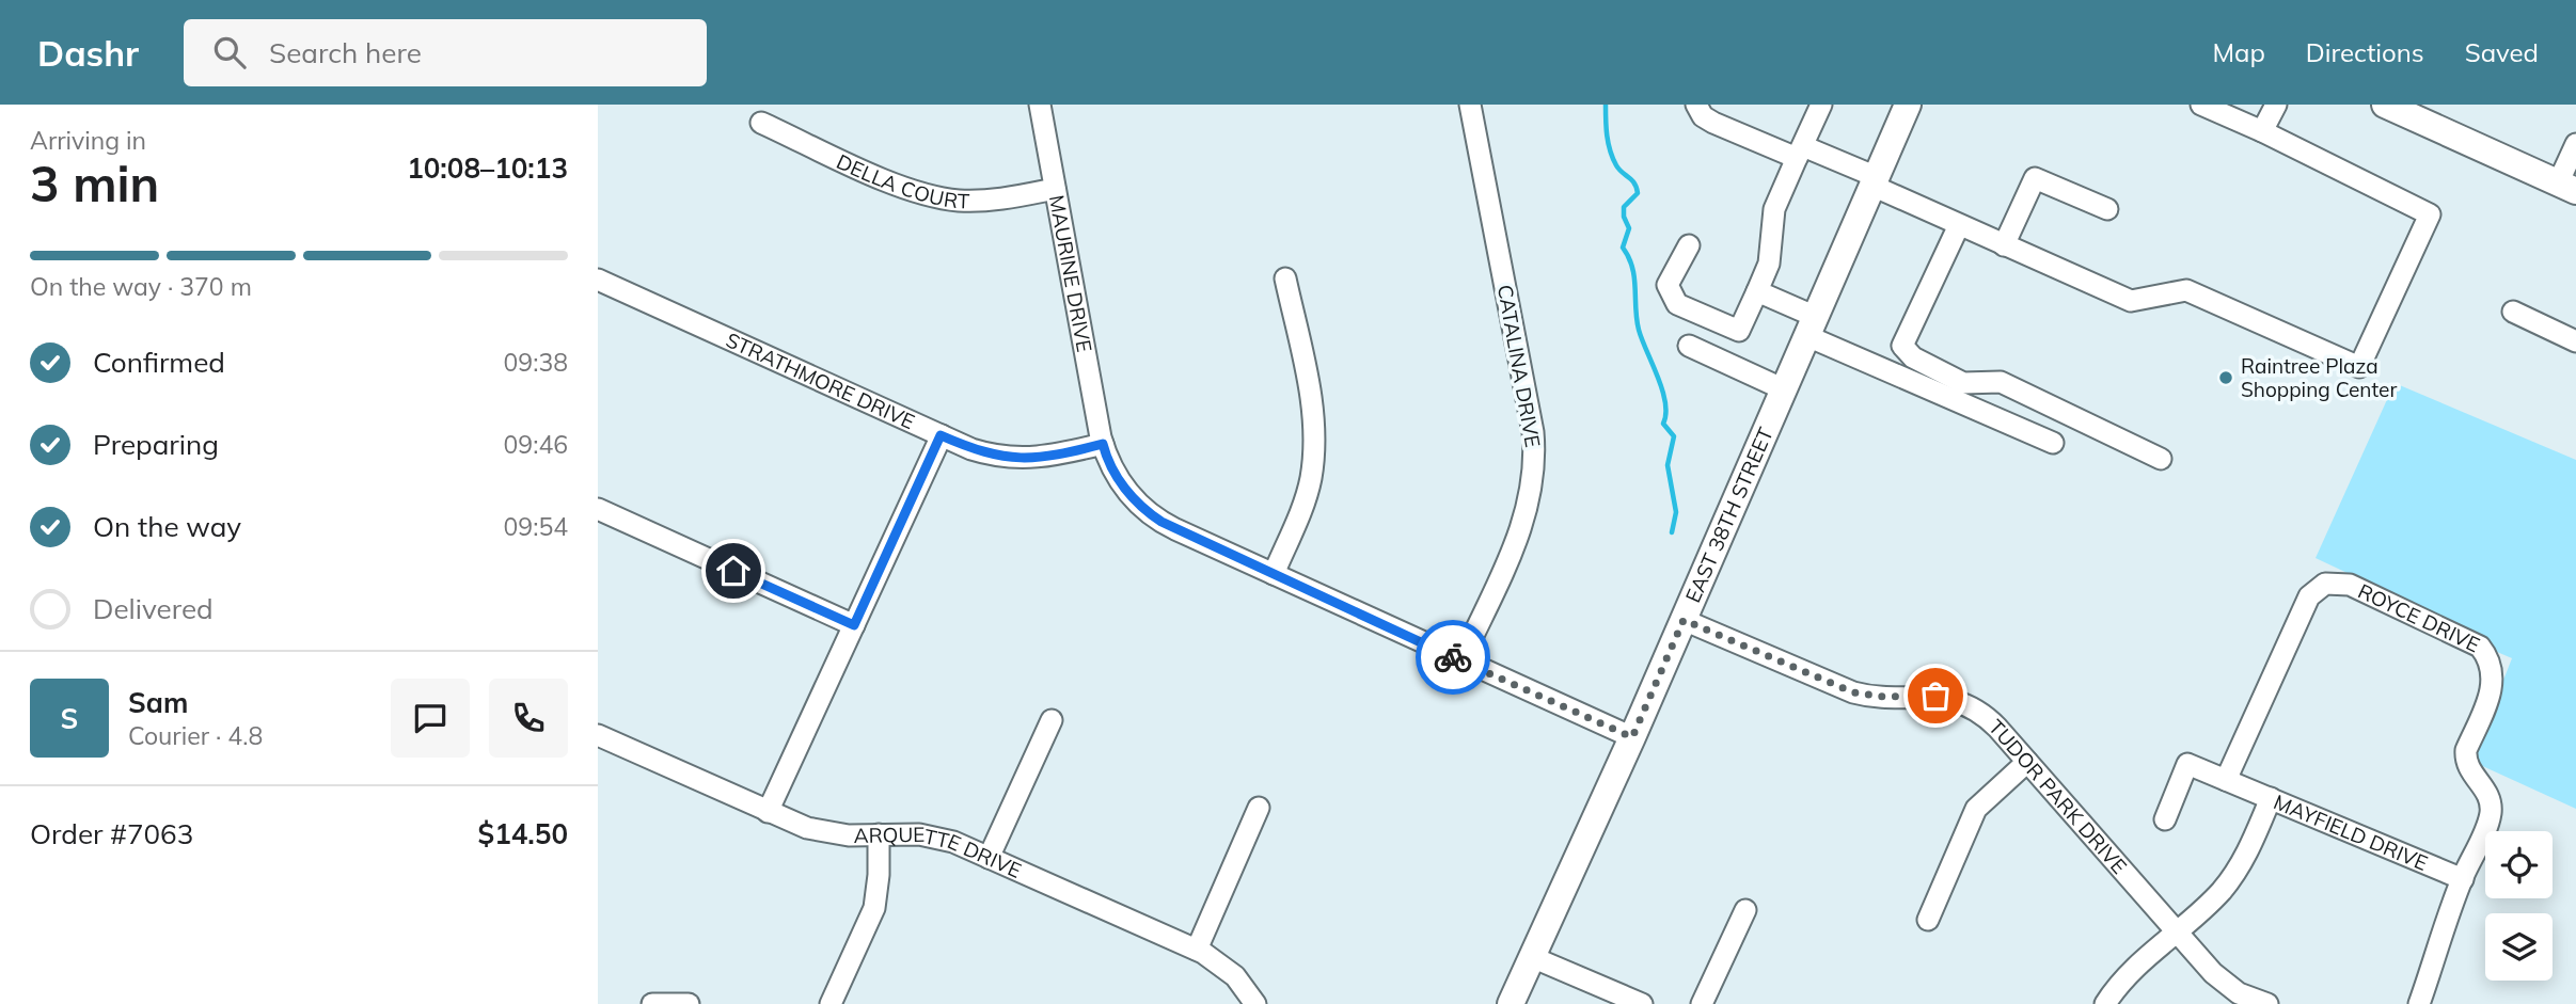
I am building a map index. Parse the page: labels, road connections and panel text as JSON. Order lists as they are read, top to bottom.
{
  "streets": {
    "main road": ["EAST 38TH STREET"],
    "street": [
      "DELLA COURT",
      "MAURINE DRIVE",
      "CATALINA DRIVE",
      "STRATHMORE DRIVE",
      "ROYCE DRIVE",
      "TUDOR PARK DRIVE",
      "MAYFIELD DRIVE",
      "ARQUETTE DRIVE"
    ]
  },
  "crossings": [
    ["DELLA COURT", "MAURINE DRIVE"],
    ["MAURINE DRIVE", "STRATHMORE DRIVE"],
    ["EAST 38TH STREET", "TUDOR PARK DRIVE"],
    ["ROYCE DRIVE", "MAYFIELD DRIVE"],
    ["TUDOR PARK DRIVE", "MAYFIELD DRIVE"]
  ],
  "places": ["Raintree Plaza Shopping Center"],
  "page": {
    "header": "Dashr",
    "search": "Search here",
    "nav": ["Map", "Directions", "Saved"],
    "heading": ["3 min", "Arriving in", "10:08–10:13"],
    "panel": [
      "Sam",
      "Courier · 4.8",
      "Order #7063",
      "$14.50"
    ],
    "bar": "On the way · 370 m",
    "list": [
      ["Confirmed", "09:38"],
      ["Preparing", "09:46"],
      ["On the way", "09:54"],
      "Delivered"
    ],
    "round": "S"
  }
}
